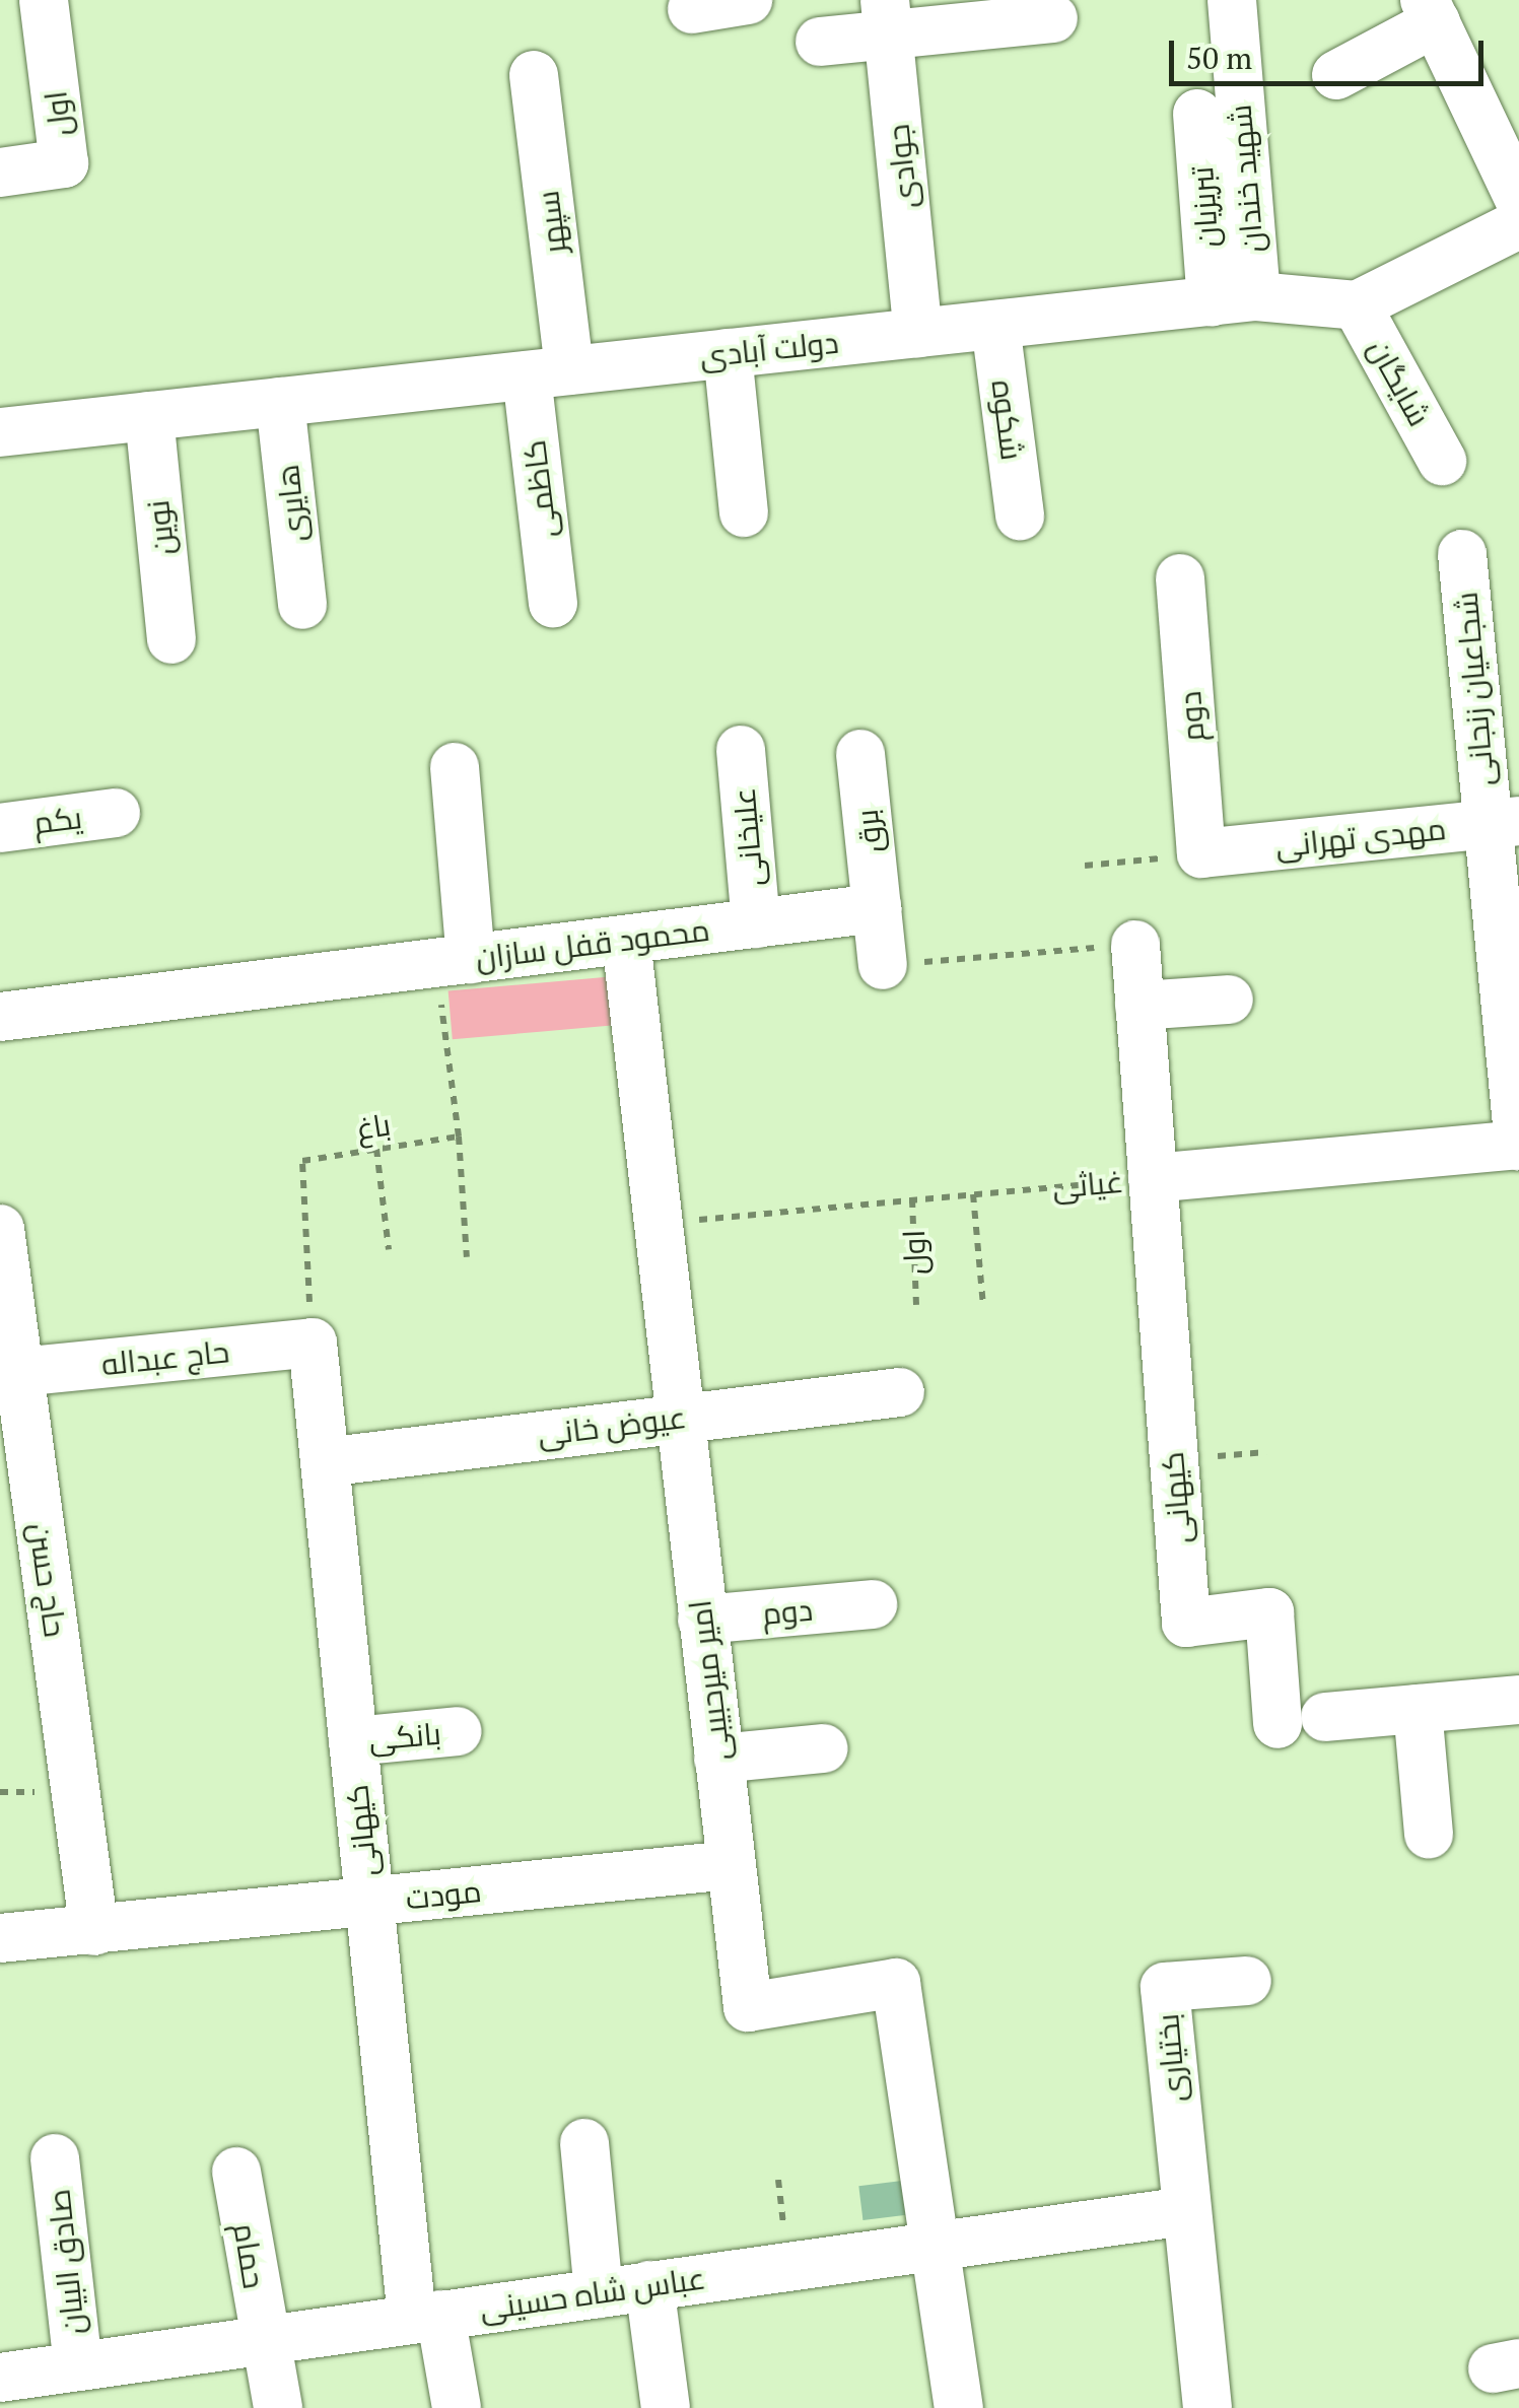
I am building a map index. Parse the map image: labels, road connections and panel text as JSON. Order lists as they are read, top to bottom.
{
  "streets": {
    "street": [
      "اول",
      "جوادی",
      "شهید خندان",
      "تبریزیان",
      "سپهر",
      "دولت آبادی",
      "شایگان",
      "شکوه",
      "کاظمی",
      "هایری",
      "نوین",
      "شجاعیان زنجانی",
      "دوم",
      "یکم",
      "برق",
      "علیخانی",
      "مهدی تهرانی",
      "محمود قفل سازان",
      "غیاثی",
      "حاج عبداله",
      "عیوض خانی",
      "کیهانی",
      "حاج حسن",
      "امیر میرحبیبی",
      "بانکی",
      "مودت",
      "بختیاری",
      "حمام",
      "صادق البیان",
      "عباس شاه حسینی"
    ],
    "path": ["باغ"]
  },
  "crossings": [
    ["اول", "غیاثی"],
    ["جوادی", "دولت آبادی"],
    ["شهید خندان", "تبریزیان"],
    ["شهید خندان", "دولت آبادی"],
    ["تبریزیان", "دولت آبادی"],
    ["سپهر", "دولت آبادی"],
    ["سپهر", "کاظمی"],
    ["دولت آبادی", "شایگان"],
    ["دولت آبادی", "شکوه"],
    ["دولت آبادی", "کاظمی"],
    ["دولت آبادی", "هایری"],
    ["دولت آبادی", "نوین"],
    ["شجاعیان زنجانی", "مهدی تهرانی"],
    ["شجاعیان زنجانی", "غیاثی"],
    ["دوم", "مهدی تهرانی"],
    ["دوم", "امیر میرحبیبی"],
    ["برق", "محمود قفل سازان"],
    ["علیخانی", "محمود قفل سازان"],
    ["محمود قفل سازان", "امیر میرحبیبی"],
    ["باغ", "حاج عبداله"],
    ["باغ", "کیهانی"],
    ["غیاثی", "کیهانی"],
    ["غیاثی", "امیر میرحبیبی"],
    ["حاج عبداله", "کیهانی"],
    ["حاج عبداله", "حاج حسن"],
    ["عیوض خانی", "کیهانی"],
    ["عیوض خانی", "امیر میرحبیبی"],
    ["کیهانی", "بانکی"],
    ["کیهانی", "مودت"],
    ["کیهانی", "عباس شاه حسینی"],
    ["حاج حسن", "مودت"],
    ["امیر میرحبیبی", "مودت"],
    ["امیر میرحبیبی", "عباس شاه حسینی"],
    ["بختیاری", "عباس شاه حسینی"],
    ["حمام", "عباس شاه حسینی"],
    ["صادق البیان", "عباس شاه حسینی"]
  ],
  "scale_bar": "50 m"
}
